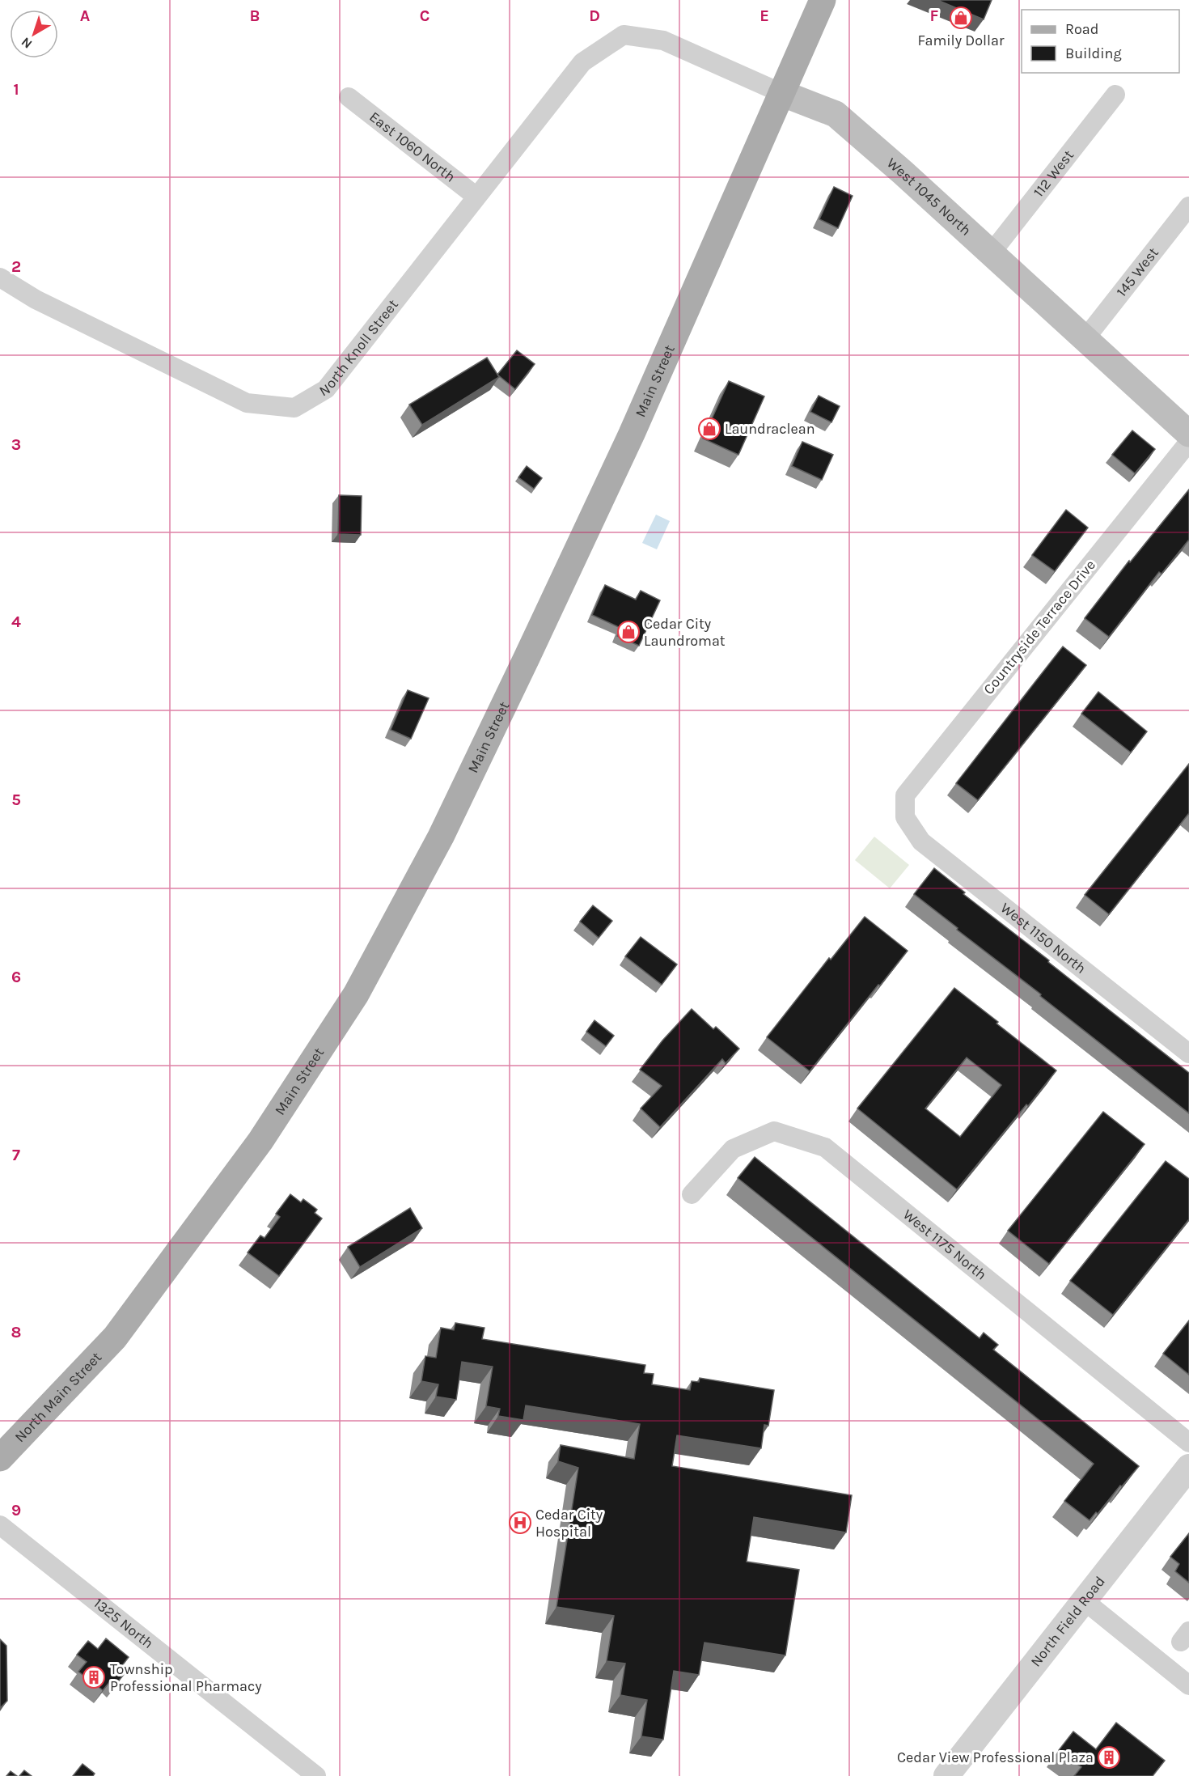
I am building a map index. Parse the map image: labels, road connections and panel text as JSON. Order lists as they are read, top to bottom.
{
  "streets": {
    "main road": ["West 1045 North", "Main Street", "North Main Street"],
    "street": [
      "East 1060 North",
      "112 West",
      "145 West",
      "North Knoll Street",
      "Countryside Terrace Drive",
      "West 1150 North",
      "West 1175 North",
      "North Field Road",
      "1325 North"
    ]
  },
  "crossings": [
    ["East 1060 North", "North Knoll Street"],
    ["112 West", "West 1045 North"],
    ["West 1045 North", "145 West"],
    ["West 1045 North", "North Knoll Street"],
    ["West 1045 North", "Main Street"],
    ["West 1045 North", "Countryside Terrace Drive"],
    ["Main Street", "North Main Street"],
    ["Countryside Terrace Drive", "West 1150 North"]
  ],
  "places": {
    "shop": ["Family Dollar", "Laundraclean", "Cedar City Laundromat"],
    "hospital": ["Cedar City Hospital"],
    "building": ["Township Professional Pharmacy", "Cedar View Professional Plaza"]
  },
  "legend": ["Road", "Building"],
  "north": "bottom left",
  "grid": {
    "columns": [
      "A",
      "B",
      "C",
      "D",
      "E",
      "F"
    ],
    "rows": [
      "1",
      "2",
      "3",
      "4",
      "5",
      "6",
      "7",
      "8",
      "9"
    ]
  }
}
